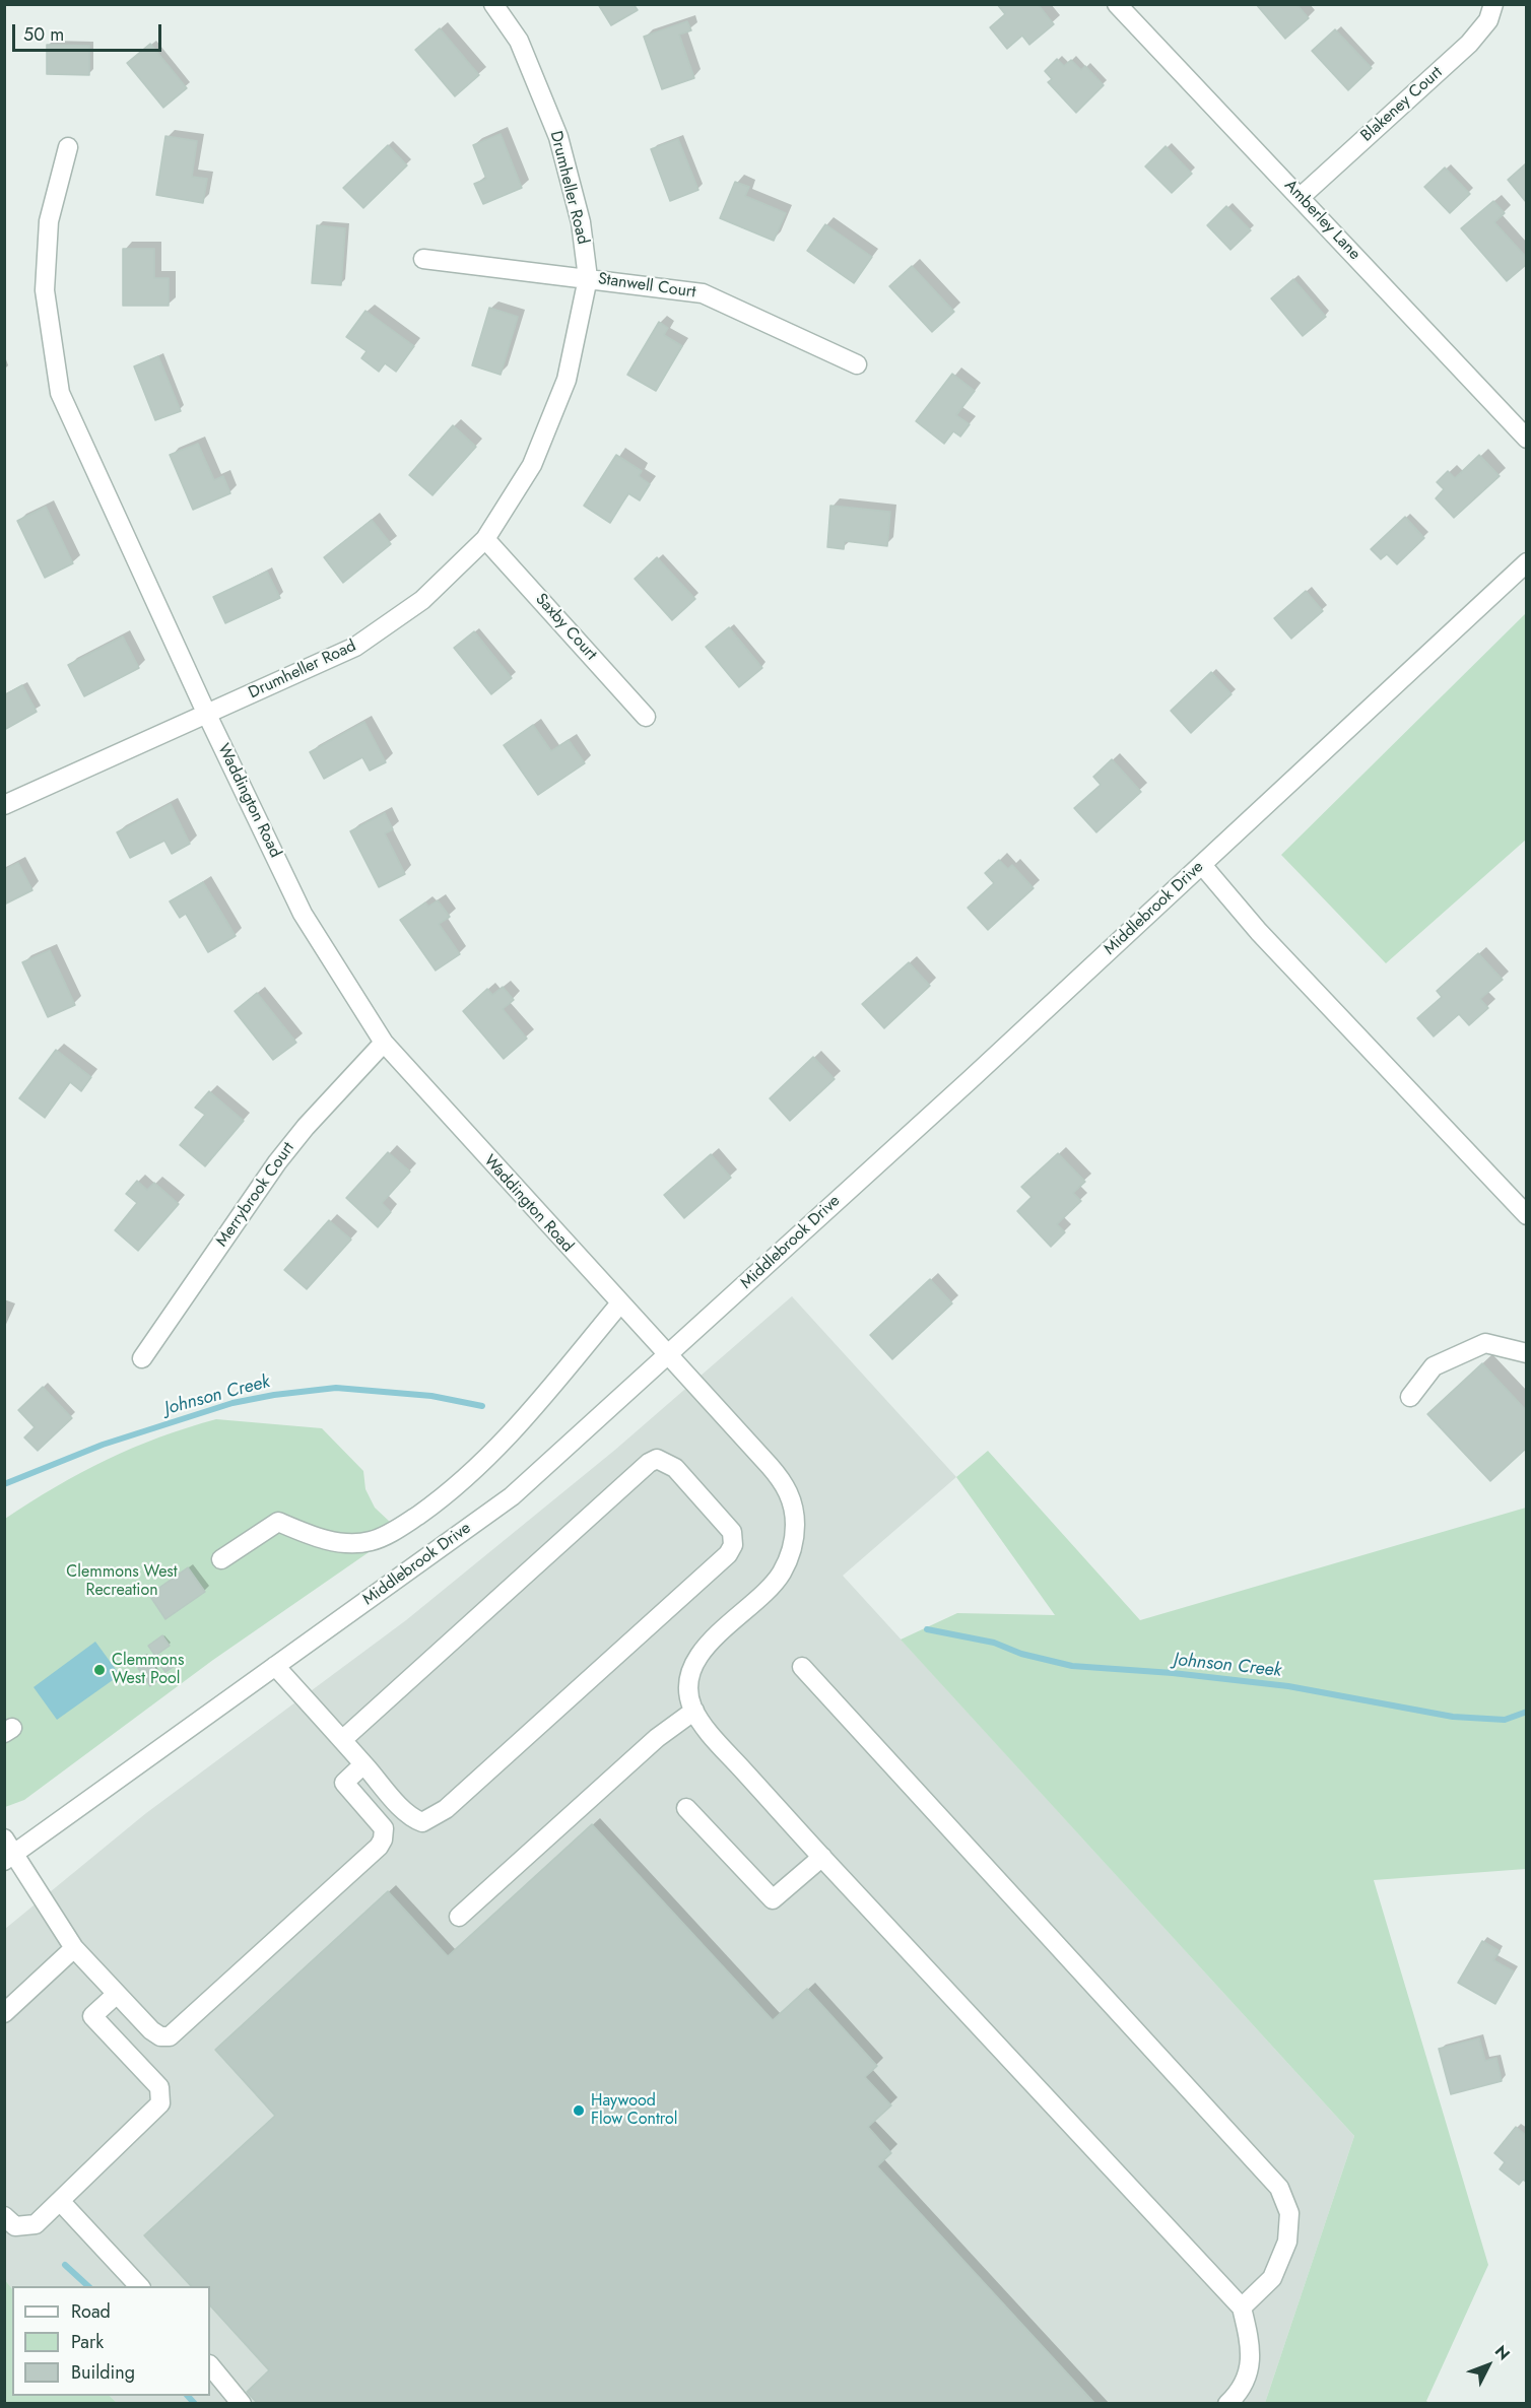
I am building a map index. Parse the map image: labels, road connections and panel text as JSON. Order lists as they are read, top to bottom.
{
  "streets": {
    "street": [
      "Blakeney Court",
      "Drumheller Road",
      "Amberley Lane",
      "Stanwell Court",
      "Saxby Court",
      "Waddington Road",
      "Middlebrook Drive",
      "Merrybrook Court"
    ]
  },
  "crossings": [
    ["Blakeney Court", "Amberley Lane"],
    ["Drumheller Road", "Stanwell Court"],
    ["Drumheller Road", "Saxby Court"],
    ["Drumheller Road", "Waddington Road"],
    ["Waddington Road", "Middlebrook Drive"],
    ["Waddington Road", "Merrybrook Court"]
  ],
  "water": ["Johnson Creek"],
  "parks": ["Clemmons West Recreation"],
  "places": ["Clemmons West Pool", "Haywood Flow Control"],
  "legend": ["Road", "Park", "Building"],
  "scale_bar": "50 m",
  "north": "top right"
}
